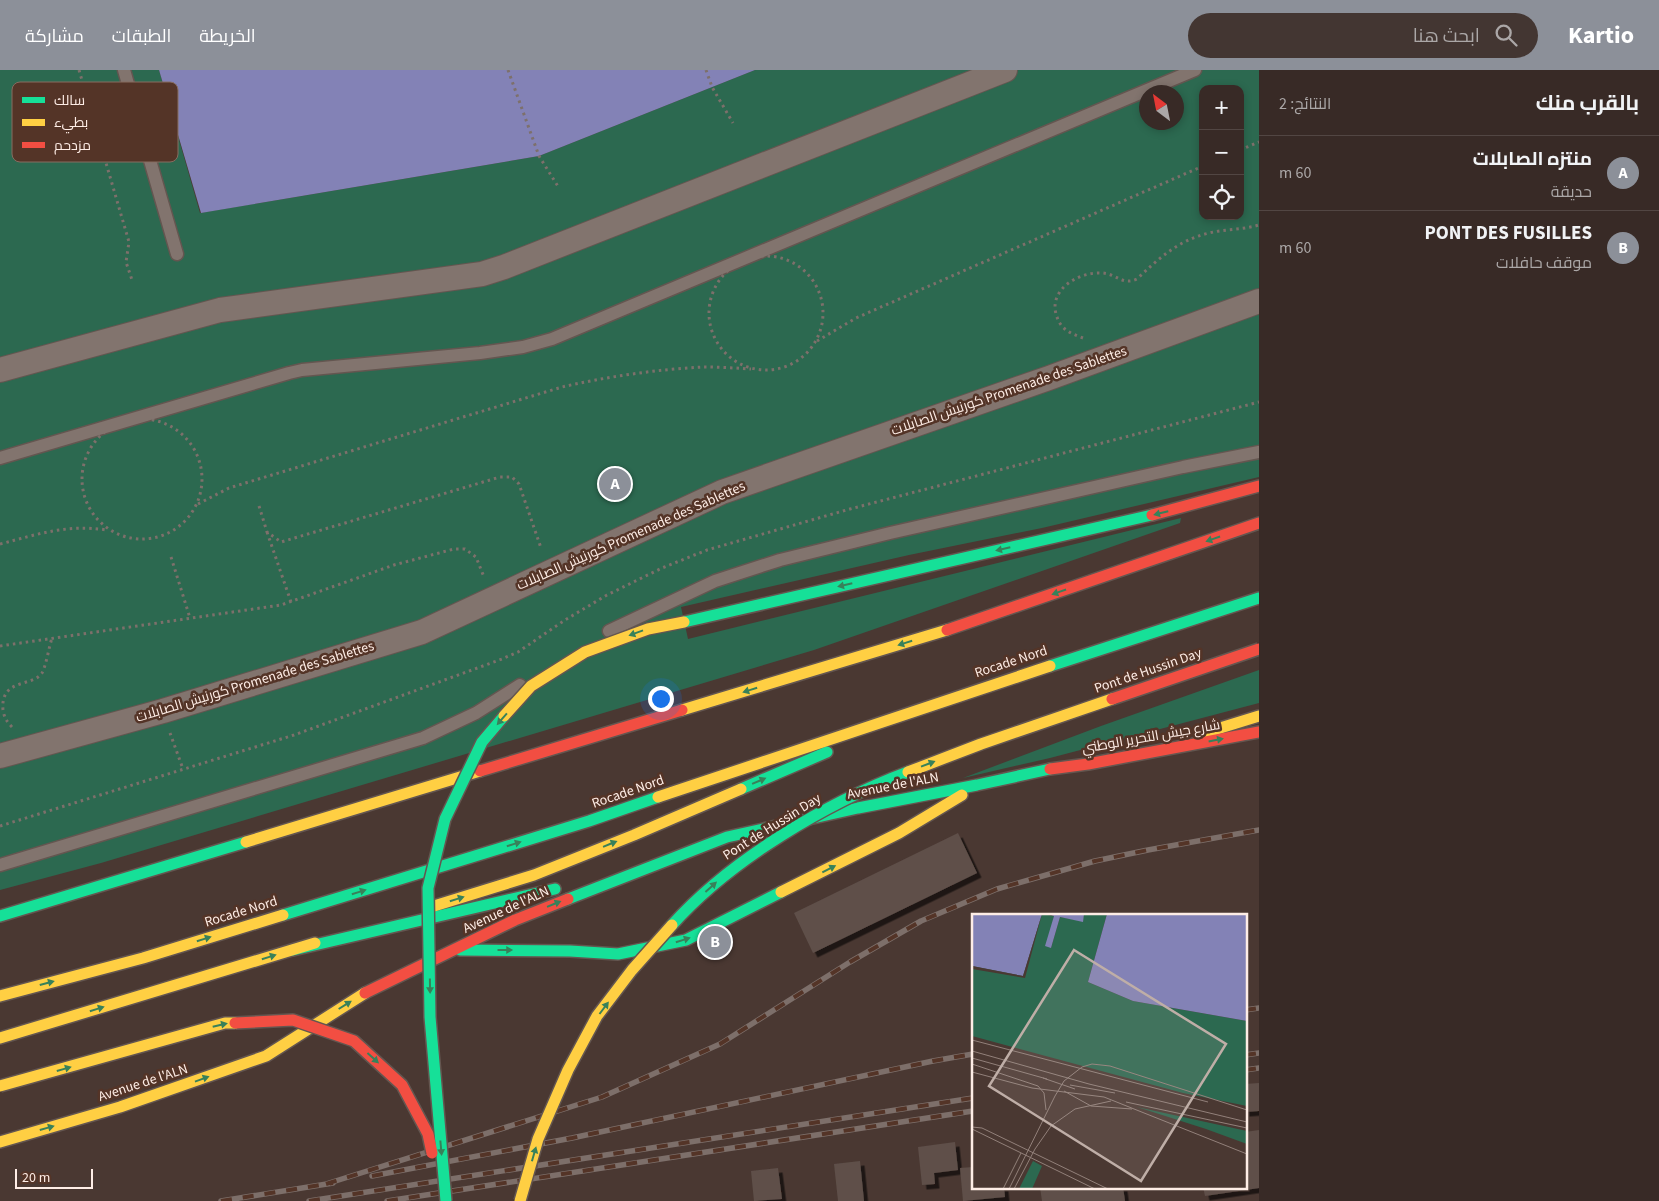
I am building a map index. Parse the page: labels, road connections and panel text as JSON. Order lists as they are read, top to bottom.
{
  "streets": {
    "main road": [
      "Rocade Nord",
      "Pont de Hussin Day",
      "شارع جيش التحرير الوطني",
      "Avenue de l'ALN"
    ],
    "street": ["كورنيش الصابلات Promenade des Sablettes"]
  },
  "crossings": [
    ["شارع جيش التحرير الوطني", "Avenue de l'ALN"]
  ],
  "legend": ["سالك", "بطيء", "مزدحم"],
  "scale_bar": "20 m",
  "north": "top left",
  "page": {
    "header": "Kartio",
    "search": "ابحث هنا",
    "nav": ["الخريطة", "الطبقات", "مشاركة"],
    "heading": ["بالقرب منك", "النتائج: 2"],
    "map_buttons": ["+", "−"],
    "list": [
      {
        "mark": "A",
        "name": "منتزه الصابلات",
        "note": "حديقة",
        "value": "60 m"
      },
      {
        "mark": "B",
        "name": "PONT DES FUSILLES",
        "note": "موقف حافلات",
        "value": "60 m"
      }
    ],
    "pins": ["A", "B"],
    "scale": "20 m"
  }
}
